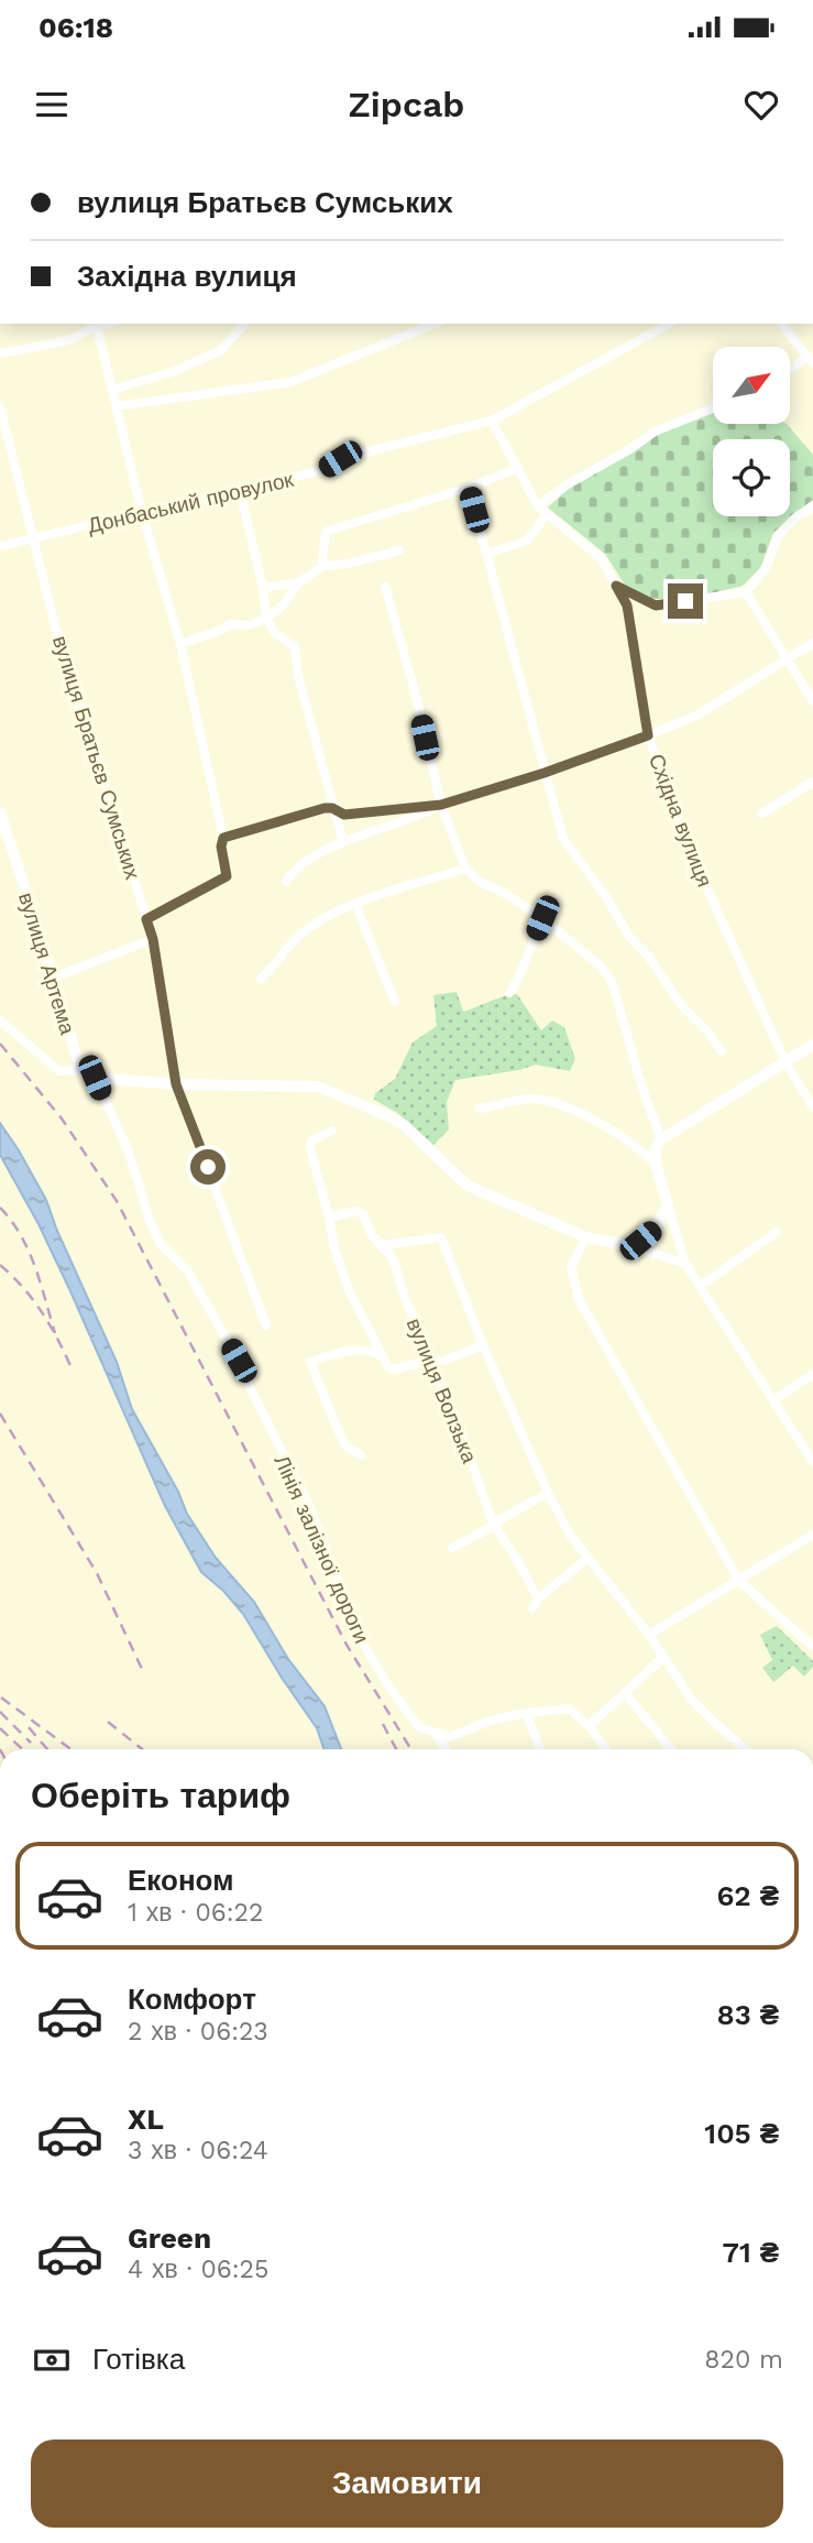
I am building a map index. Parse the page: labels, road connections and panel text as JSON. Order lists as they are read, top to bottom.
{
  "streets": {
    "street": [
      "Донбаський провулок",
      "вулиця Братьєв Сумських",
      "Східна вулиця",
      "вулиця Артема",
      "вулиця Волзька",
      "Лінія залізної дороги"
    ]
  },
  "crossings": [
    ["Донбаський провулок", "вулиця Братьєв Сумських"],
    ["Донбаський провулок", "Східна вулиця"]
  ],
  "north": "top right",
  "page": {
    "status": "06:18",
    "header": "Zipcab",
    "banner": ["вулиця Братьєв Сумських", "Західна вулиця"],
    "heading": "Оберіть тариф",
    "list": [
      {
        "name": "Економ",
        "note": "1 хв · 06:22",
        "value": "62 ₴"
      },
      {
        "name": "Комфорт",
        "note": "2 хв · 06:23",
        "value": "83 ₴"
      },
      {
        "name": "XL",
        "note": "3 хв · 06:24",
        "value": "105 ₴"
      },
      {
        "name": "Green",
        "note": "4 хв · 06:25",
        "value": "71 ₴"
      }
    ],
    "pay": ["Готівка", "820 m"],
    "buttons": "Замовити"
  }
}
